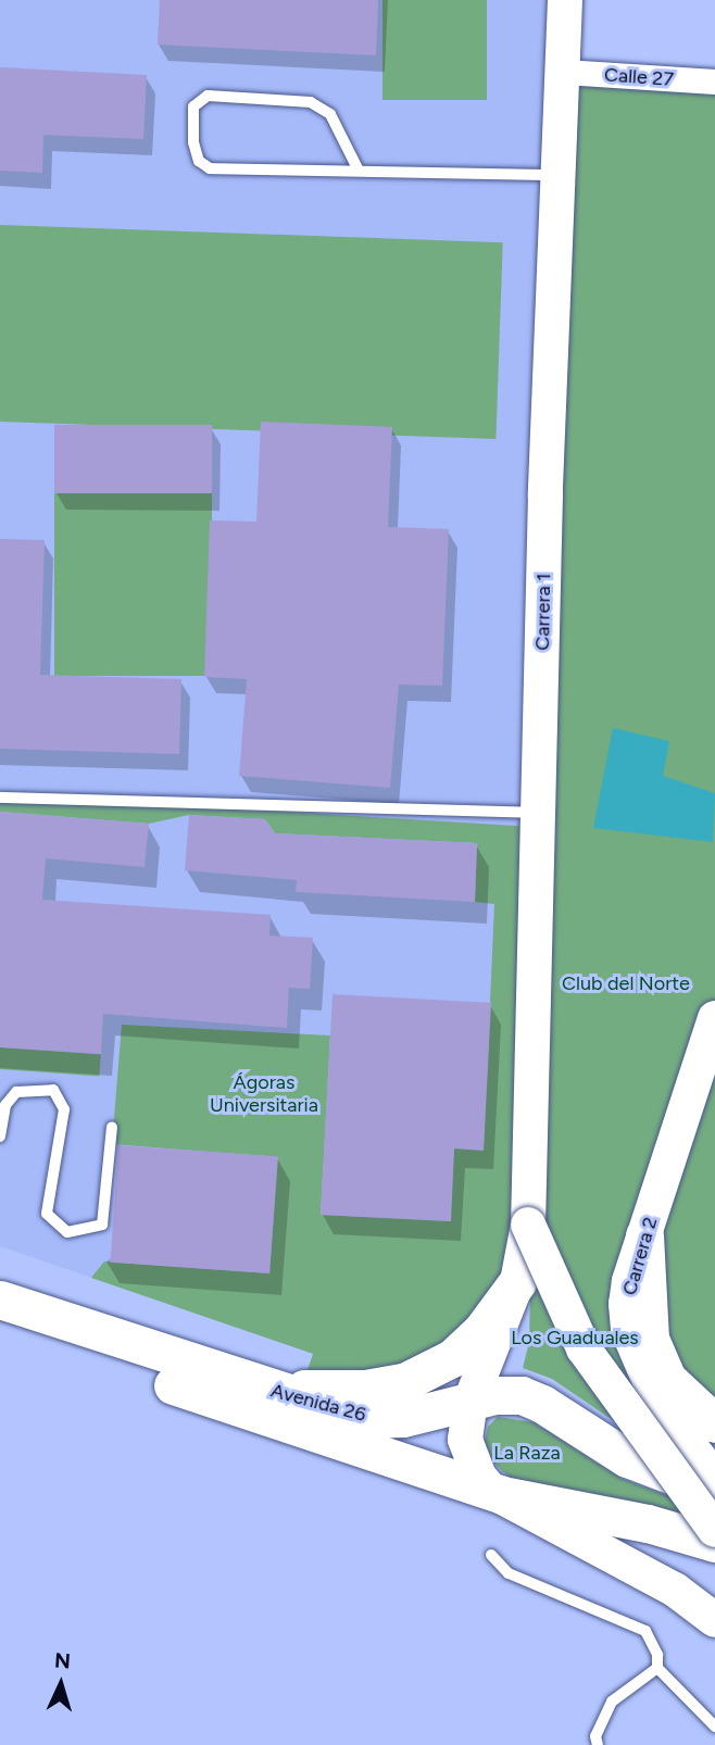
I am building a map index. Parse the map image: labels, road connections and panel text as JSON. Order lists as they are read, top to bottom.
{
  "streets": {
    "main road": ["Carrera 1", "Carrera 2", "Avenida 26"],
    "street": ["Calle 27"]
  },
  "crossings": [
    ["Calle 27", "Carrera 1"],
    ["Carrera 1", "Avenida 26"]
  ],
  "parks": [
    "Club del Norte",
    "Ágoras Universitaria",
    "Los Guaduales",
    "La Raza"
  ],
  "north": "top"
}
